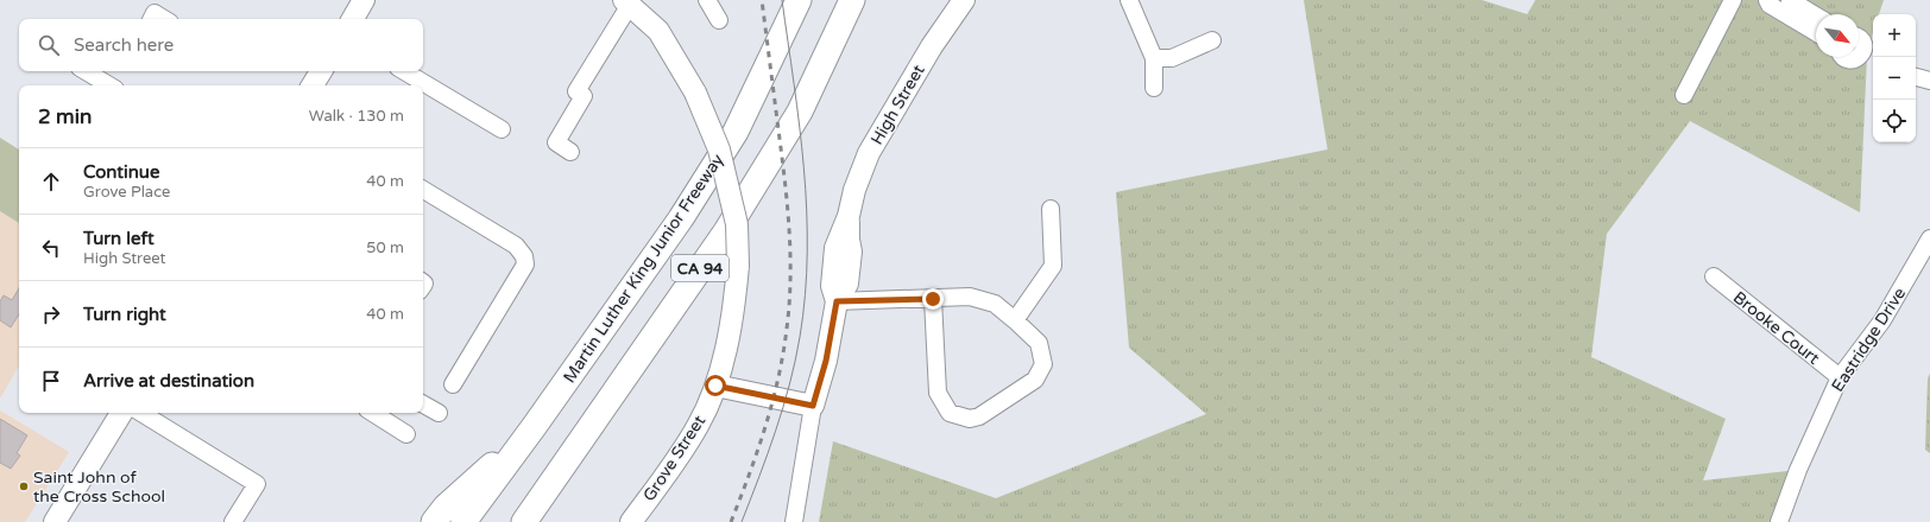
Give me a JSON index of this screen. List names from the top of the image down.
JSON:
{
  "streets": {
    "highway": ["Martin Luther King Junior Freeway", "CA 94"],
    "main road": ["High Street", "Grove Street"],
    "street": ["Brooke Court", "Eastridge Drive"]
  },
  "crossings": [
    ["Brooke Court", "Eastridge Drive"]
  ],
  "places": ["Saint John of the Cross School"],
  "north": "bottom right",
  "page": {
    "map_buttons": ["+", "−"],
    "search": "Search here",
    "heading": ["2 min", "Walk · 130 m"],
    "list": [
      ["Continue", "Grove Place", "40 m"],
      ["Turn left", "High Street", "50 m"],
      ["Turn right", "40 m"],
      "Arrive at destination"
    ]
  }
}
